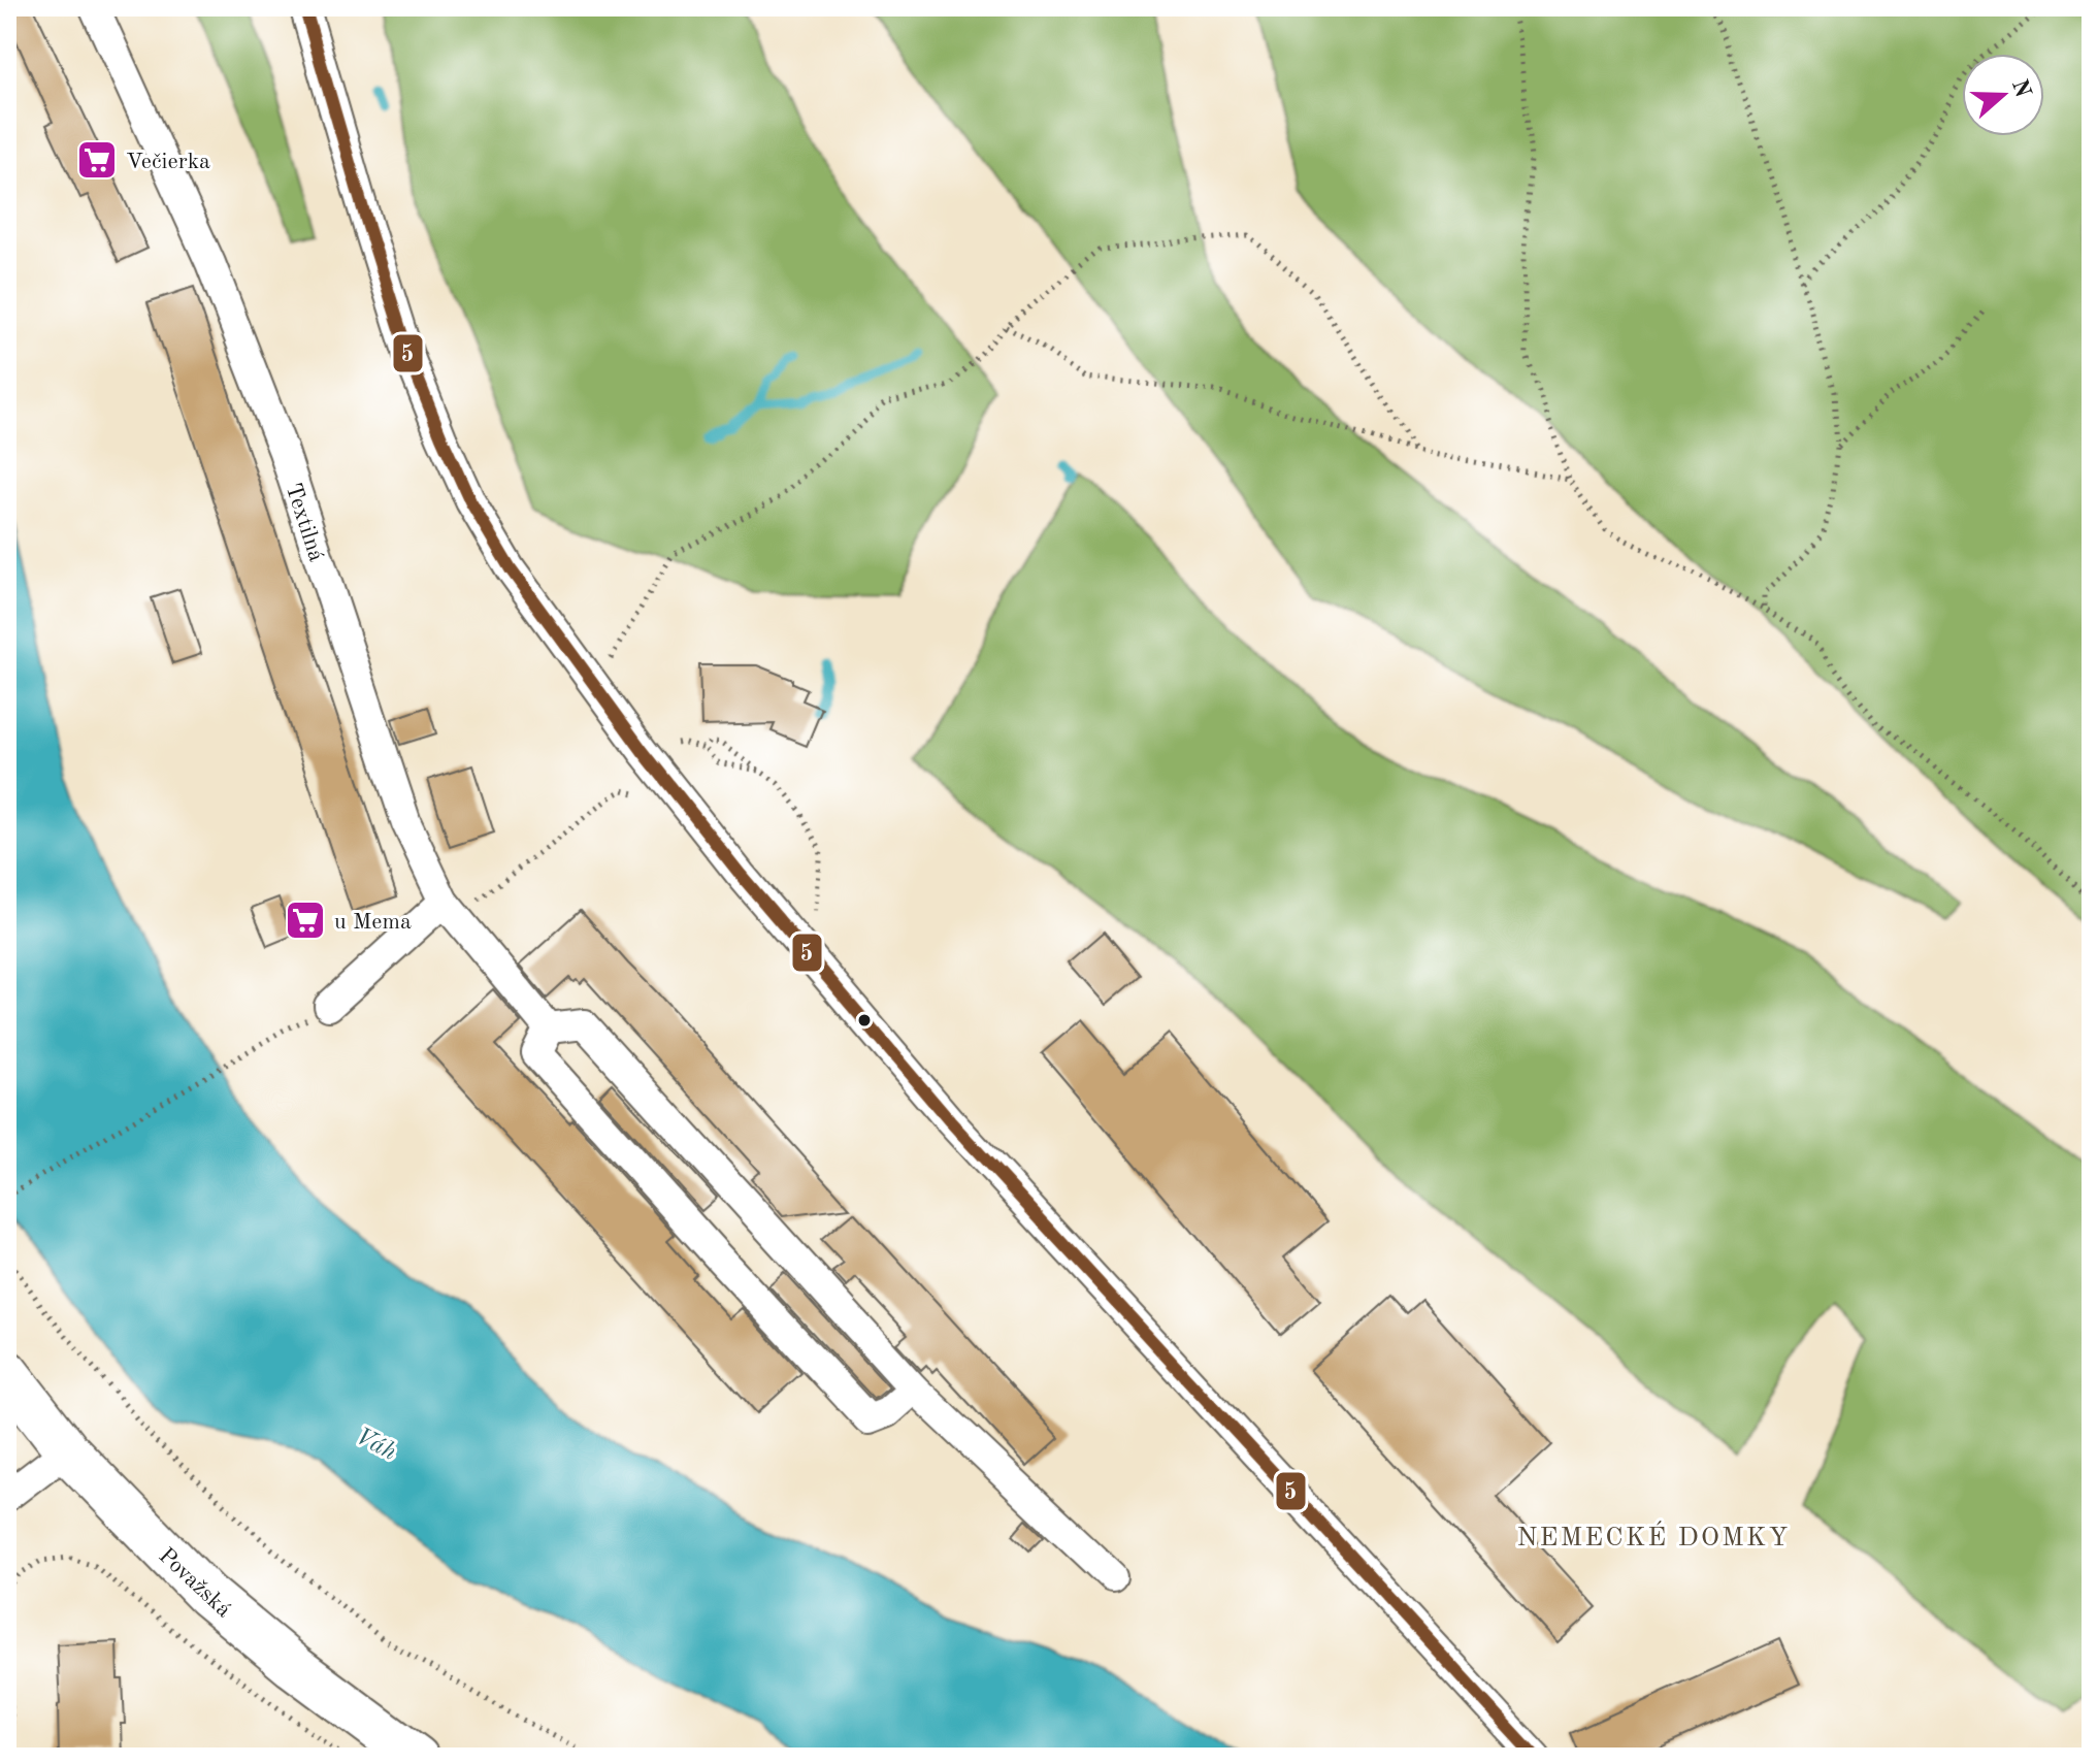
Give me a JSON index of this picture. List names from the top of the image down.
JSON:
{
  "streets": {
    "main road": ["Považská"],
    "street": ["Textilná"]
  },
  "districts": ["NEMECKÉ DOMKY"],
  "water": ["Váh"],
  "places": {
    "supermarket": ["Večierka", "u Mema"]
  },
  "lines": ["transit line 5"],
  "north": "right"
}
